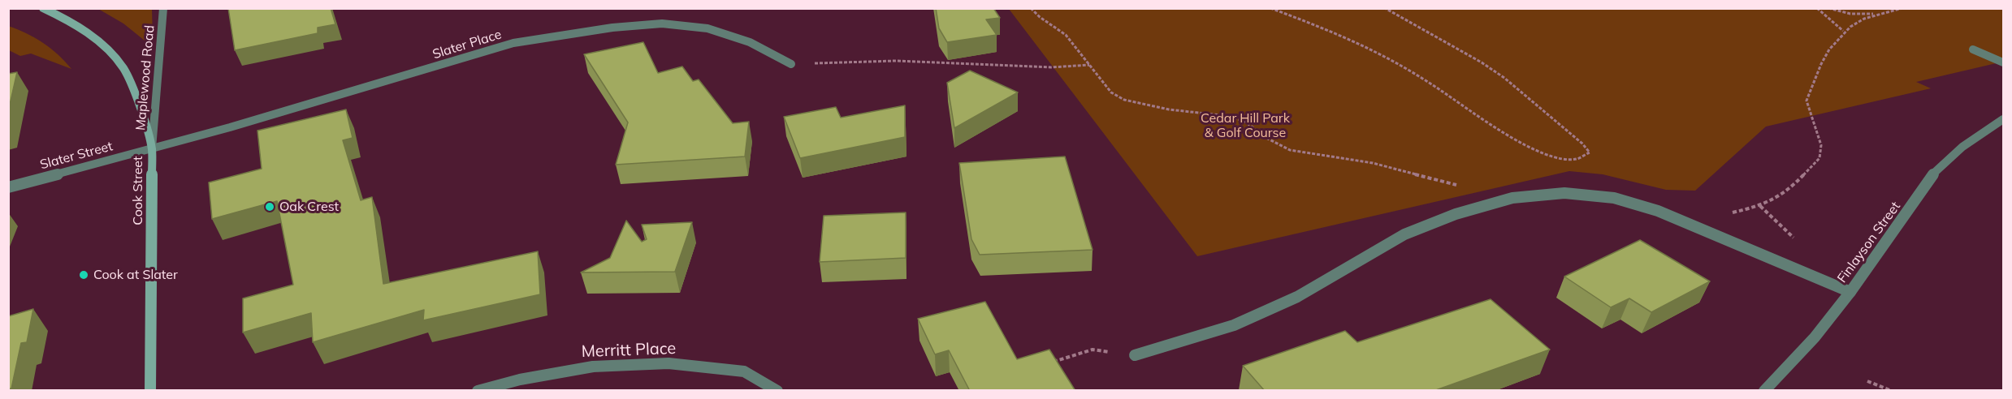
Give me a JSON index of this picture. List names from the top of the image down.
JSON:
{
  "streets": {
    "main road": ["Cook Street"],
    "street": [
      "Slater Place",
      "Maplewood Road",
      "Slater Street",
      "Finlayson Street",
      "Merritt Place"
    ]
  },
  "crossings": [
    ["Slater Place", "Maplewood Road"],
    ["Slater Place", "Slater Street"],
    ["Slater Place", "Cook Street"],
    ["Maplewood Road", "Slater Street"],
    ["Maplewood Road", "Cook Street"],
    ["Slater Street", "Cook Street"]
  ],
  "parks": ["Cedar Hill Park & Golf Course"],
  "places": ["Oak Crest", "Cook at Slater"]
}
